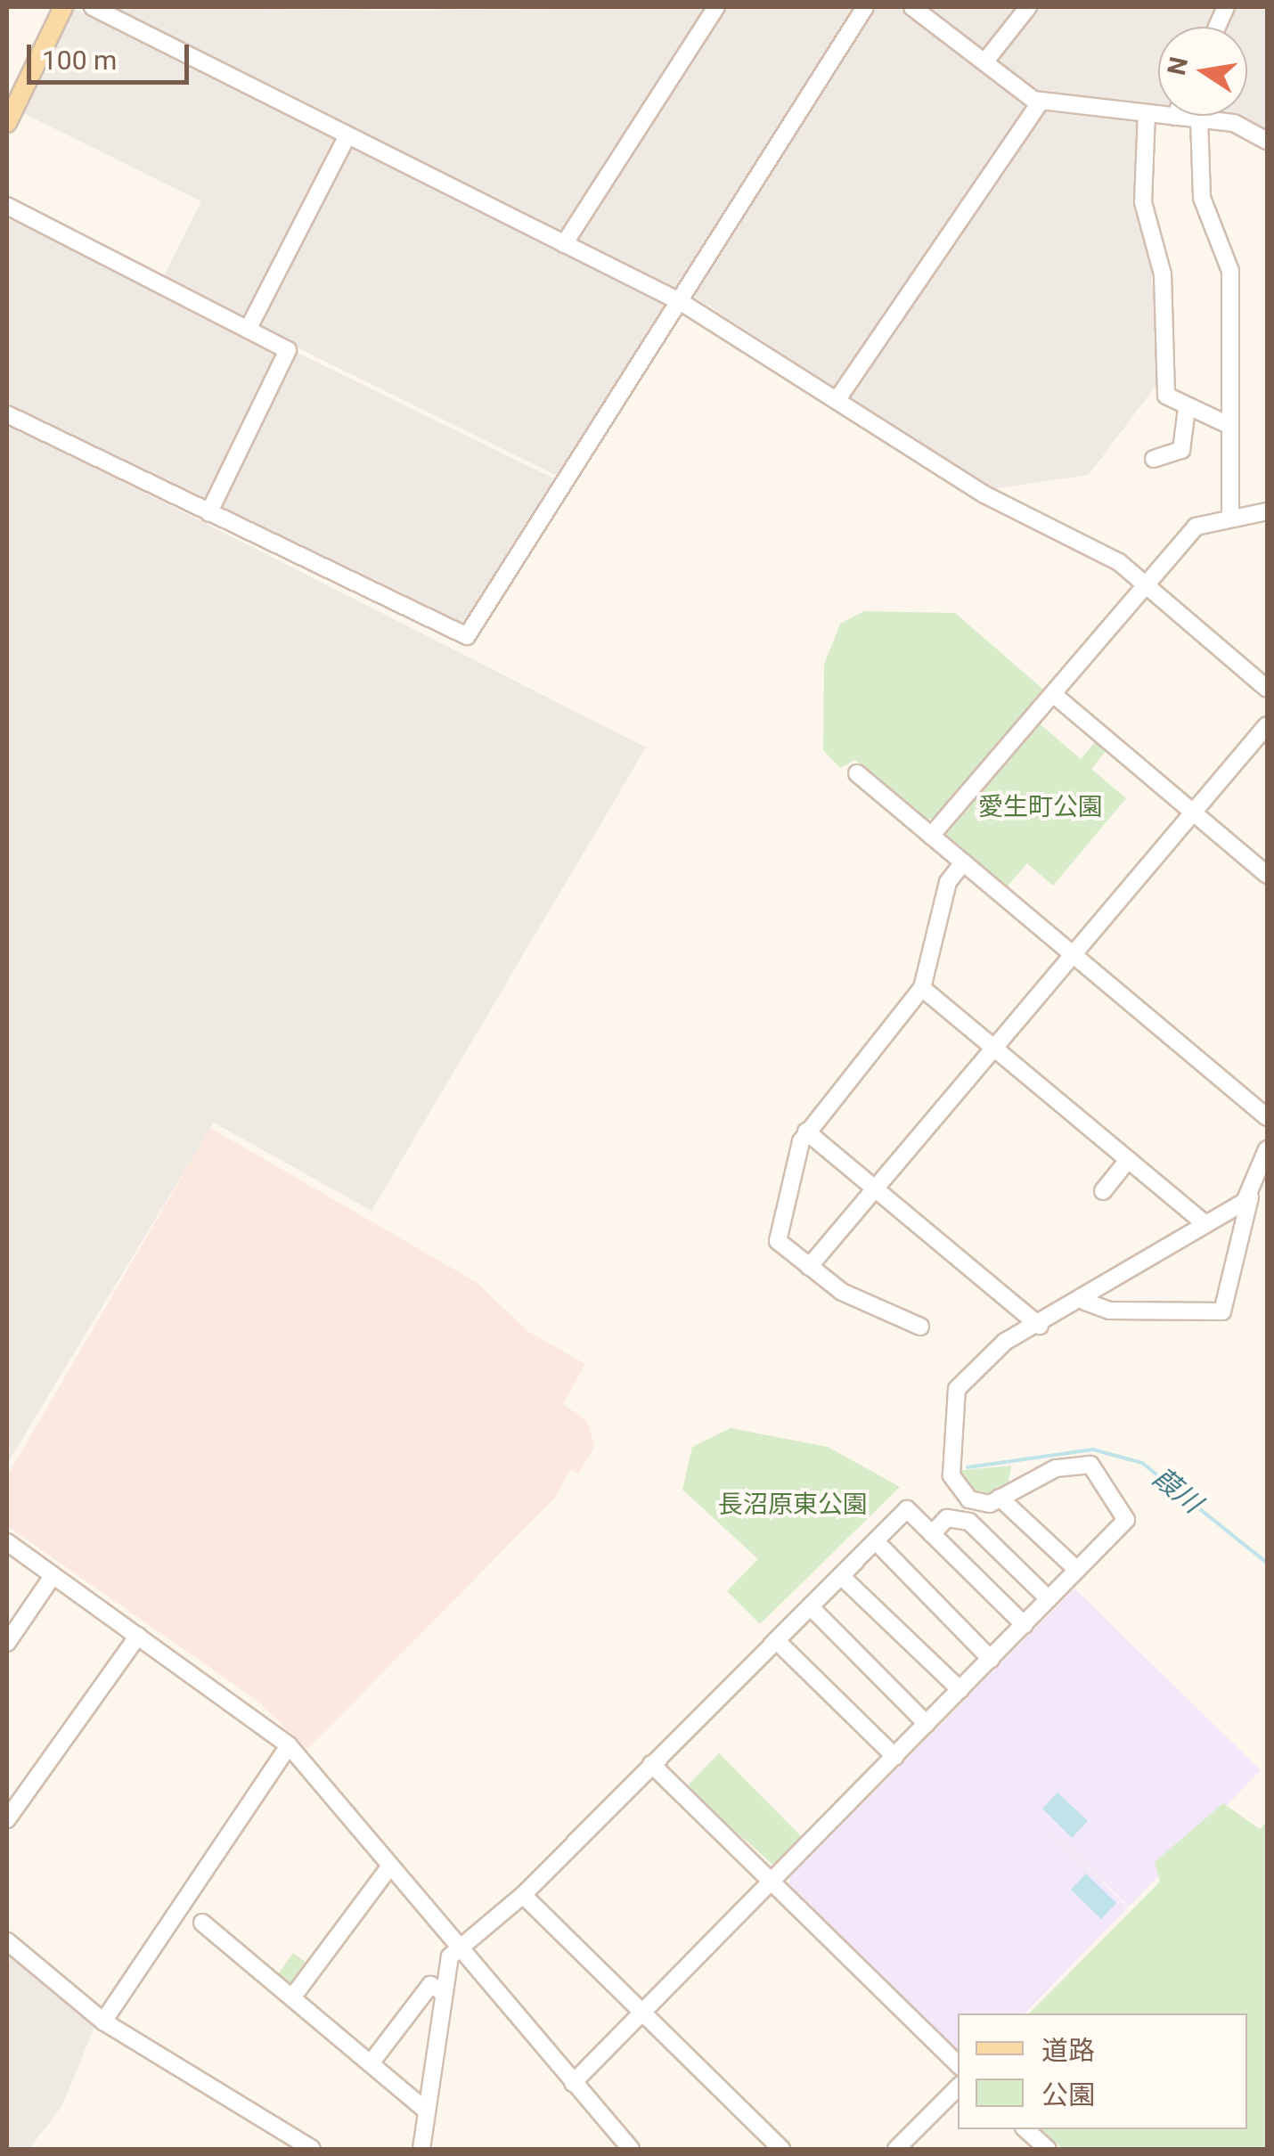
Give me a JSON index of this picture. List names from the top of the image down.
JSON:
{
  "water": ["葭川"],
  "parks": ["愛生町公園", "長沼原東公園"],
  "legend": ["道路", "公園"],
  "scale_bar": "100 m",
  "north": "left"
}
